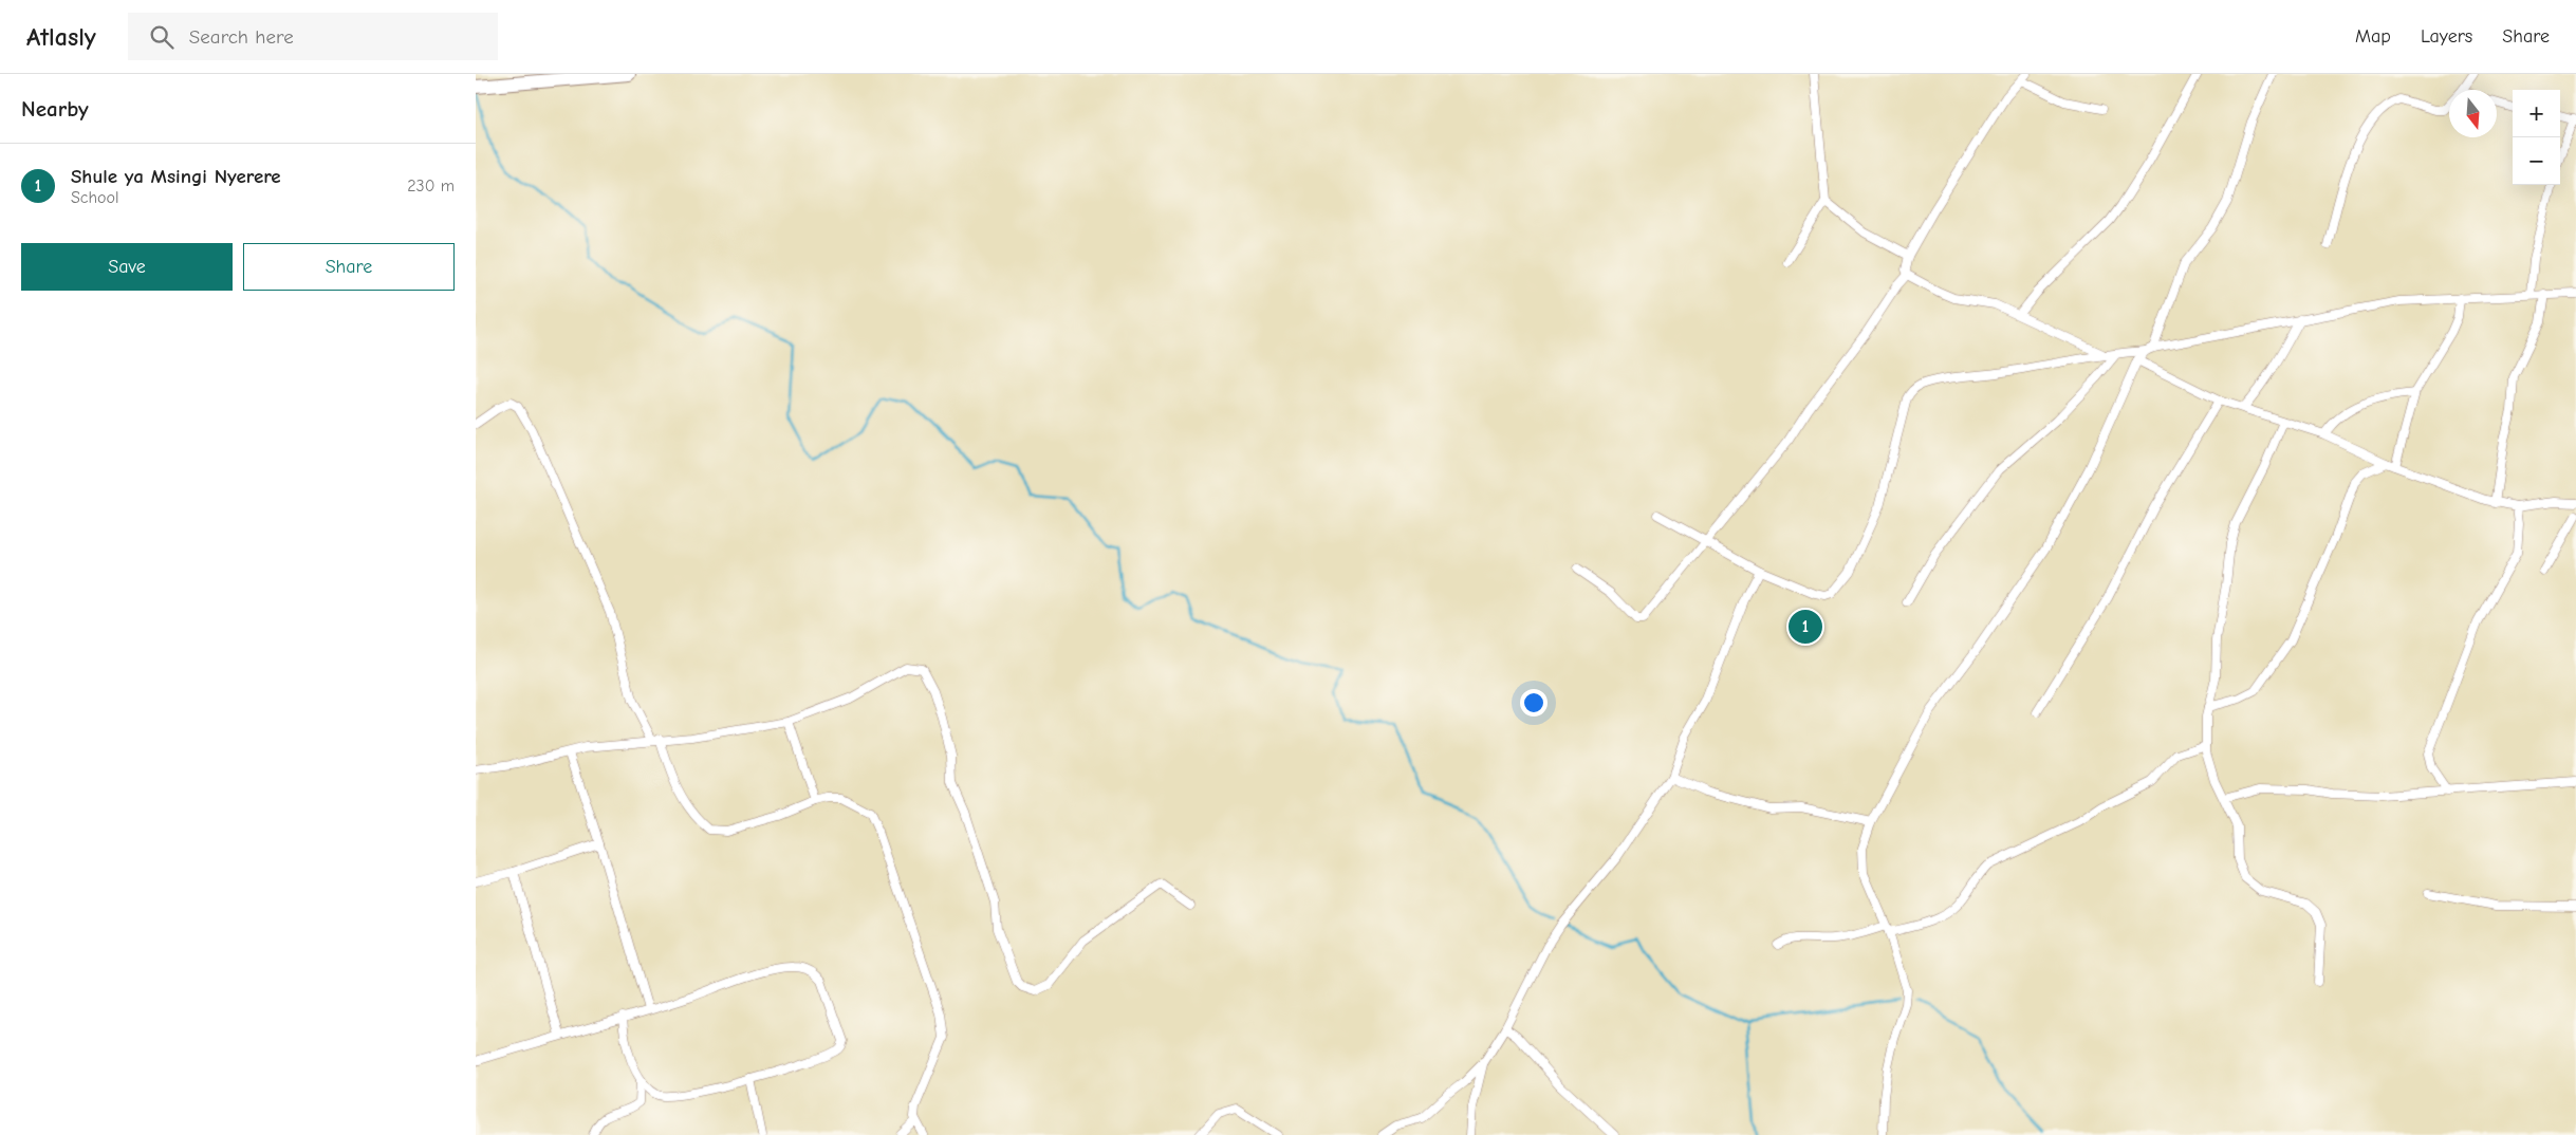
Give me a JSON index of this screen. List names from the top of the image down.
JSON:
{
  "north": "bottom",
  "page": {
    "header": "Atlasly",
    "search": "Search here",
    "nav": ["Map", "Layers", "Share"],
    "heading": "Nearby",
    "map_buttons": ["+", "−"],
    "list": [
      {
        "mark": "1",
        "name": "Shule ya Msingi Nyerere",
        "note": "School",
        "value": "230 m"
      }
    ],
    "buttons": ["Save", "Share"],
    "pins": "1"
  }
}
